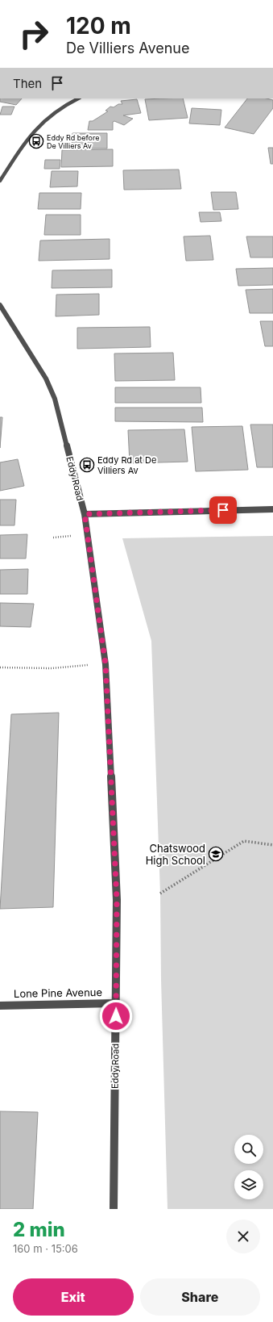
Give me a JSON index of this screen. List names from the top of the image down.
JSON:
{
  "streets": {
    "street": ["Eddy Road", "Lone Pine Avenue"]
  },
  "crossings": [
    ["Eddy Road", "Lone Pine Avenue"]
  ],
  "places": {
    "bus stop": ["Eddy Rd before De Villiers Av", "Eddy Rd at De Villiers Av"],
    "school or university": ["Chatswood High School"]
  },
  "page": {
    "turn": ["120 m", "De Villiers Avenue"],
    "then": "Then",
    "heading": ["2 min", "160 m · 15:06"],
    "buttons": ["Exit", "Share"]
  }
}
